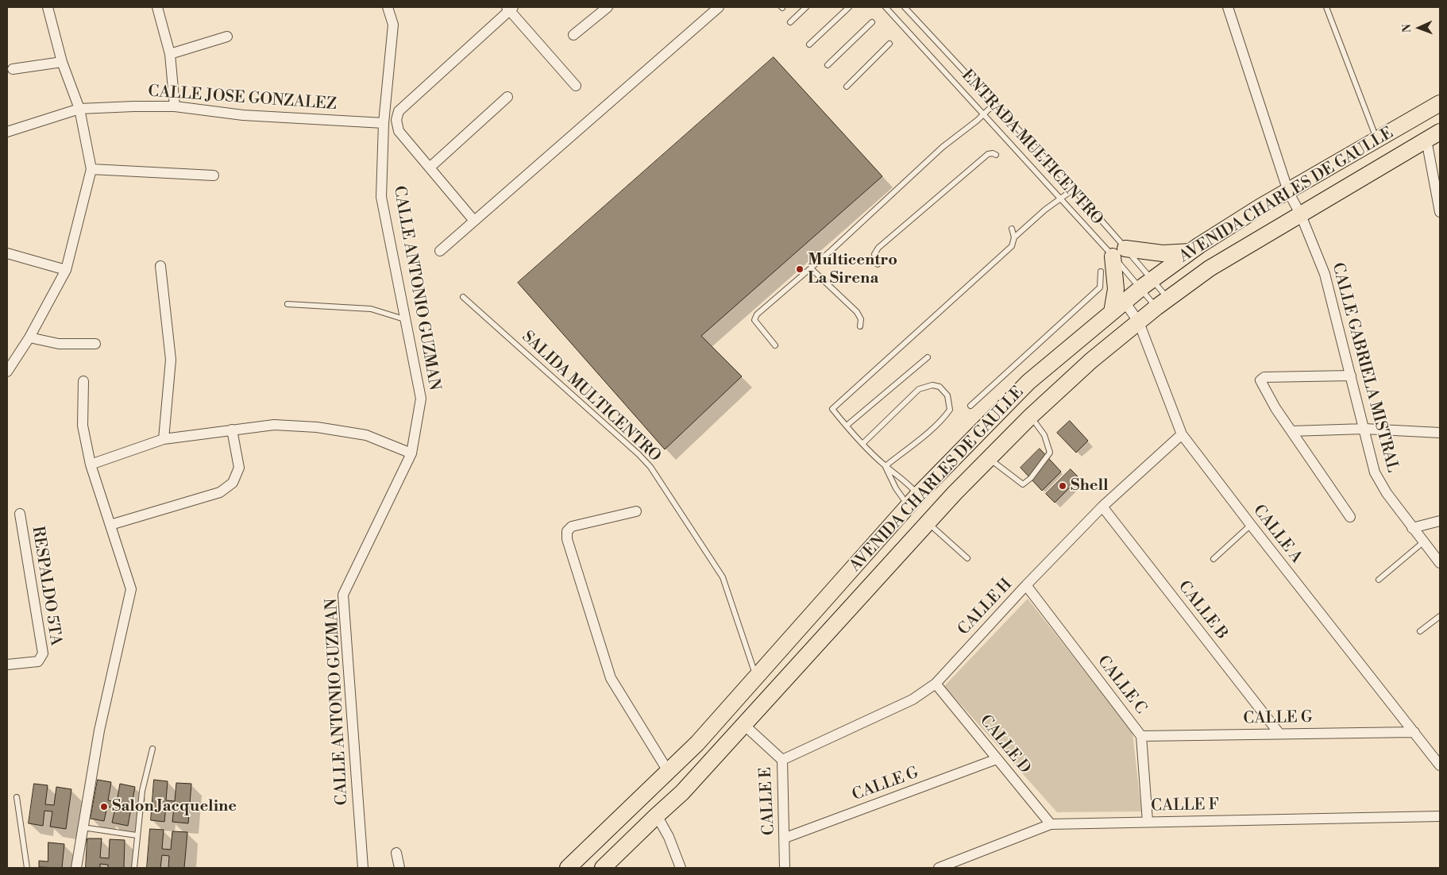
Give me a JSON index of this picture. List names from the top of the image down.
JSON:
{
  "streets": {
    "main road": ["AVENIDA CHARLES DE GAULLE"],
    "street": [
      "CALLE JOSE GONZALEZ",
      "CALLE ANTONIO GUZMAN",
      "CALLE GABRIELA MISTRAL",
      "CALLE A",
      "RESPALDO 5TA",
      "CALLE H",
      "CALLE B",
      "CALLE C",
      "CALLE G",
      "CALLE D",
      "CALLE E",
      "CALLE F"
    ],
    "lane": ["ENTRADA MULTICENTRO", "SALIDA MULTICENTRO"]
  },
  "crossings": [
    ["CALLE JOSE GONZALEZ", "CALLE ANTONIO GUZMAN"],
    ["ENTRADA MULTICENTRO", "AVENIDA CHARLES DE GAULLE"],
    ["AVENIDA CHARLES DE GAULLE", "CALLE GABRIELA MISTRAL"],
    ["AVENIDA CHARLES DE GAULLE", "SALIDA MULTICENTRO"],
    ["AVENIDA CHARLES DE GAULLE", "CALLE A"],
    ["AVENIDA CHARLES DE GAULLE", "CALLE E"],
    ["CALLE A", "CALLE H"],
    ["CALLE A", "CALLE G"],
    ["CALLE H", "CALLE B"],
    ["CALLE H", "CALLE C"],
    ["CALLE H", "CALLE D"],
    ["CALLE H", "CALLE E"],
    ["CALLE B", "CALLE G"],
    ["CALLE C", "CALLE G"],
    ["CALLE C", "CALLE F"],
    ["CALLE G", "CALLE D"],
    ["CALLE G", "CALLE E"],
    ["CALLE D", "CALLE F"]
  ],
  "places": ["Multicentro La Sirena", "Shell", "Salon Jacqueline"],
  "north": "left"
}
